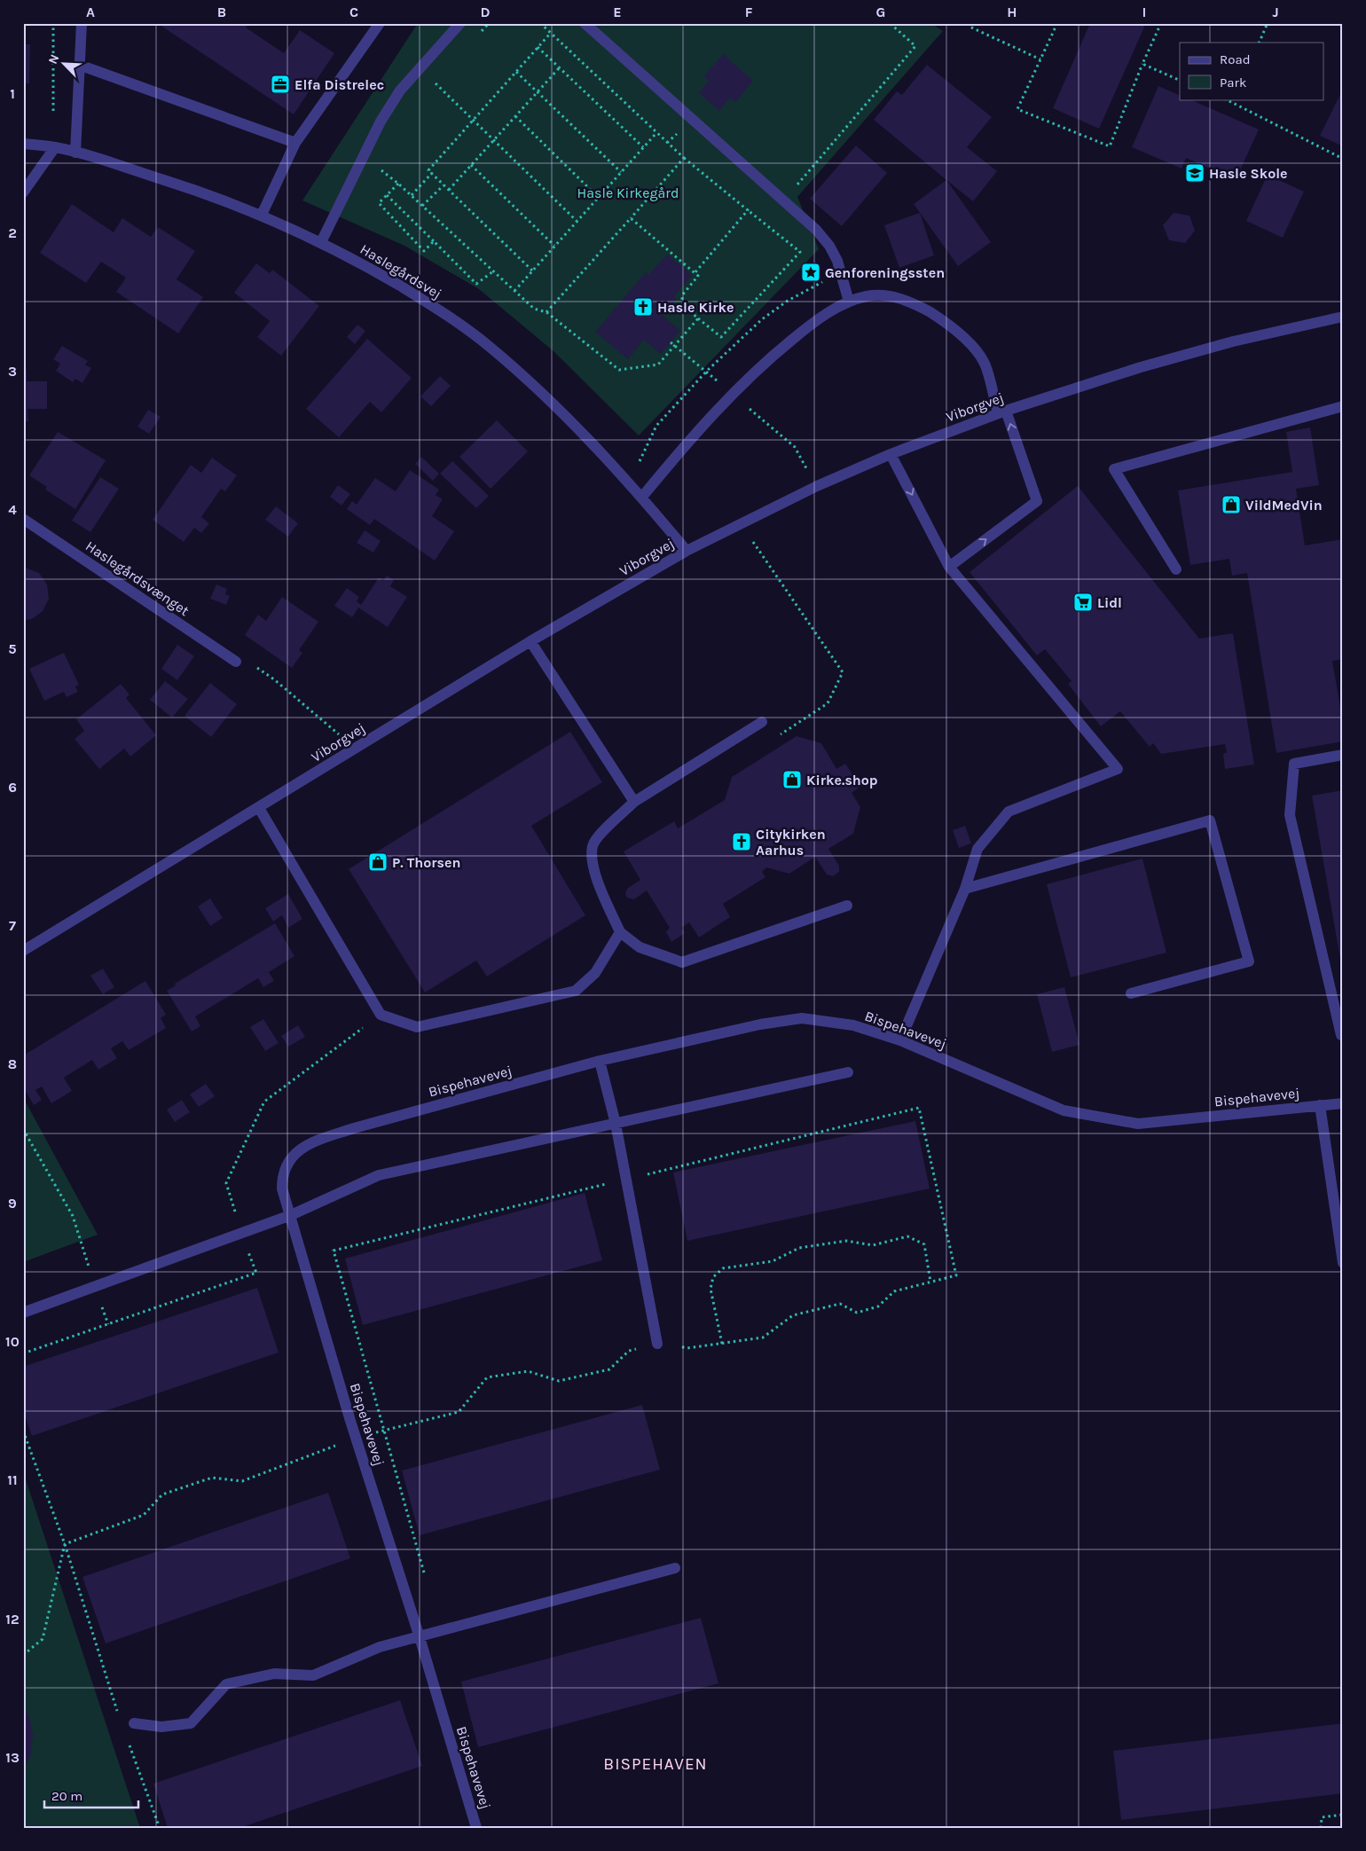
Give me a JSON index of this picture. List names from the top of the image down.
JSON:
{
  "streets": {
    "street": [
      "Haslegårdsvej",
      "Viborgvej",
      "Haslegårdsvænget",
      "Bispehavevej"
    ]
  },
  "crossings": [
    ["Haslegårdsvej", "Viborgvej"]
  ],
  "districts": ["BISPEHAVEN"],
  "parks": ["Hasle Kirkegård"],
  "places": {
    "office": ["Elfa Distrelec"],
    "school or university": ["Hasle Skole"],
    "place": ["Genforeningssten"],
    "church": ["Hasle Kirke", "Citykirken Aarhus"],
    "shop": ["VildMedVin", "Kirke.shop", "P. Thorsen"],
    "supermarket": ["Lidl"]
  },
  "legend": ["Road", "Park"],
  "scale_bar": "20 m",
  "north": "top left",
  "grid": {
    "columns": [
      "A",
      "B",
      "C",
      "D",
      "E",
      "F",
      "G",
      "H",
      "I",
      "J"
    ],
    "rows": [
      "1",
      "2",
      "3",
      "4",
      "5",
      "6",
      "7",
      "8",
      "9",
      "10",
      "11",
      "12",
      "13"
    ]
  }
}
